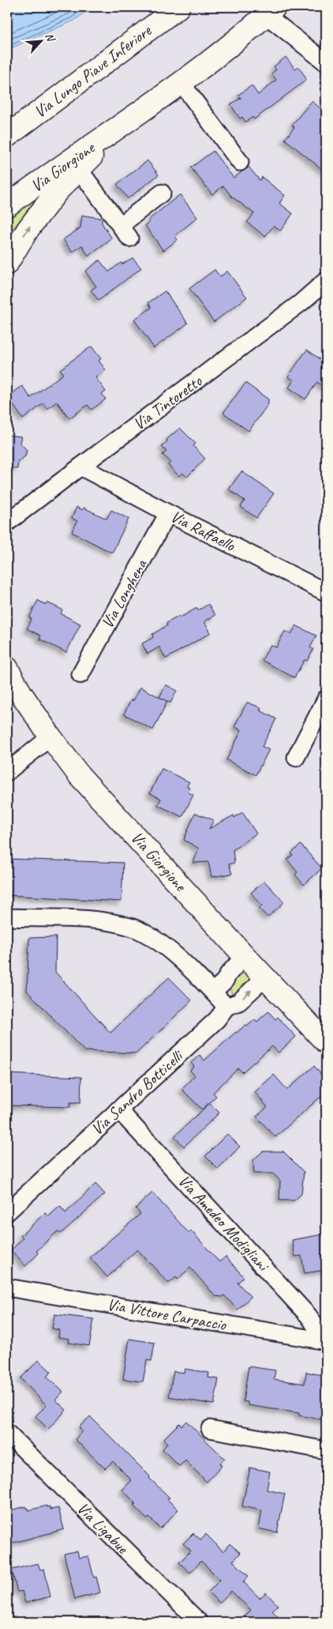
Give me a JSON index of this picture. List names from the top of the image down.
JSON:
{
  "streets": {
    "main road": ["Via Lungo Piave Inferiore", "Via Giorgione"],
    "street": [
      "Via Tintoretto",
      "Via Raffaello",
      "Via Longhena",
      "Via Sandro Botticelli",
      "Via Amedeo Modigliani",
      "Via Vittore Carpaccio",
      "Via Ligabue"
    ]
  },
  "crossings": [
    ["Via Giorgione", "Via Sandro Botticelli"],
    ["Via Tintoretto", "Via Raffaello"],
    ["Via Raffaello", "Via Longhena"],
    ["Via Sandro Botticelli", "Via Amedeo Modigliani"],
    ["Via Amedeo Modigliani", "Via Vittore Carpaccio"]
  ],
  "north": "top right"
}
